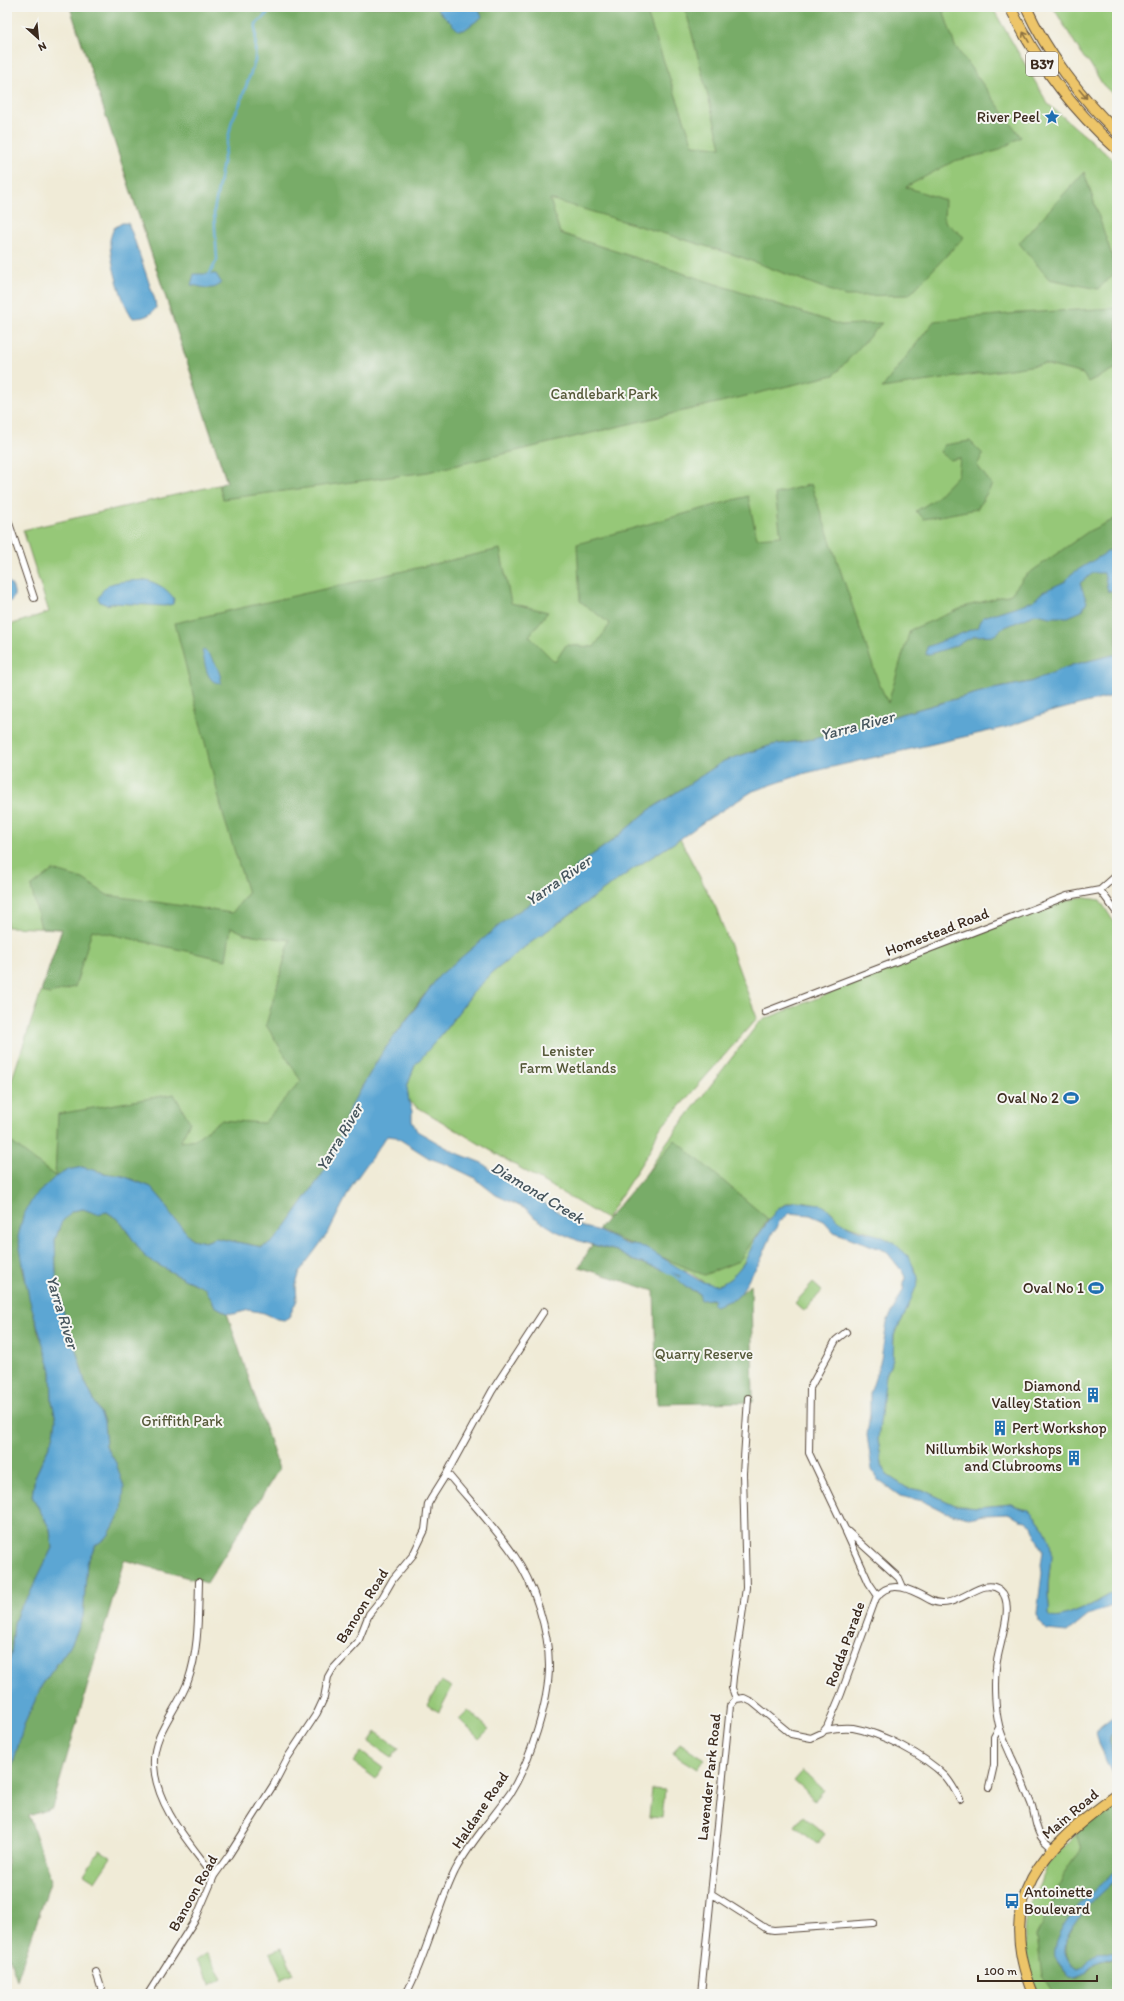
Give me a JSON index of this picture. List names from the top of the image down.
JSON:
{
  "streets": {
    "main road": ["B37", "Main Road"],
    "street": [
      "Homestead Road",
      "Banoon Road",
      "Rodda Parade",
      "Lavender Park Road",
      "Haldane Road"
    ]
  },
  "crossings": [
    ["Banoon Road", "Haldane Road"]
  ],
  "water": ["Yarra River", "Diamond Creek"],
  "parks": [
    "Candlebark Park",
    "Lenister Farm Wetlands",
    "Quarry Reserve",
    "Griffith Park"
  ],
  "places": {
    "place": ["River Peel"],
    "sports": ["Oval No 2", "Oval No 1"],
    "building": ["Diamond Valley Station", "Pert Workshop", "Nillumbik Workshops and Clubrooms"],
    "bus stop": ["Antoinette Boulevard"]
  },
  "scale_bar": "100 m",
  "north": "bottom right"
}
